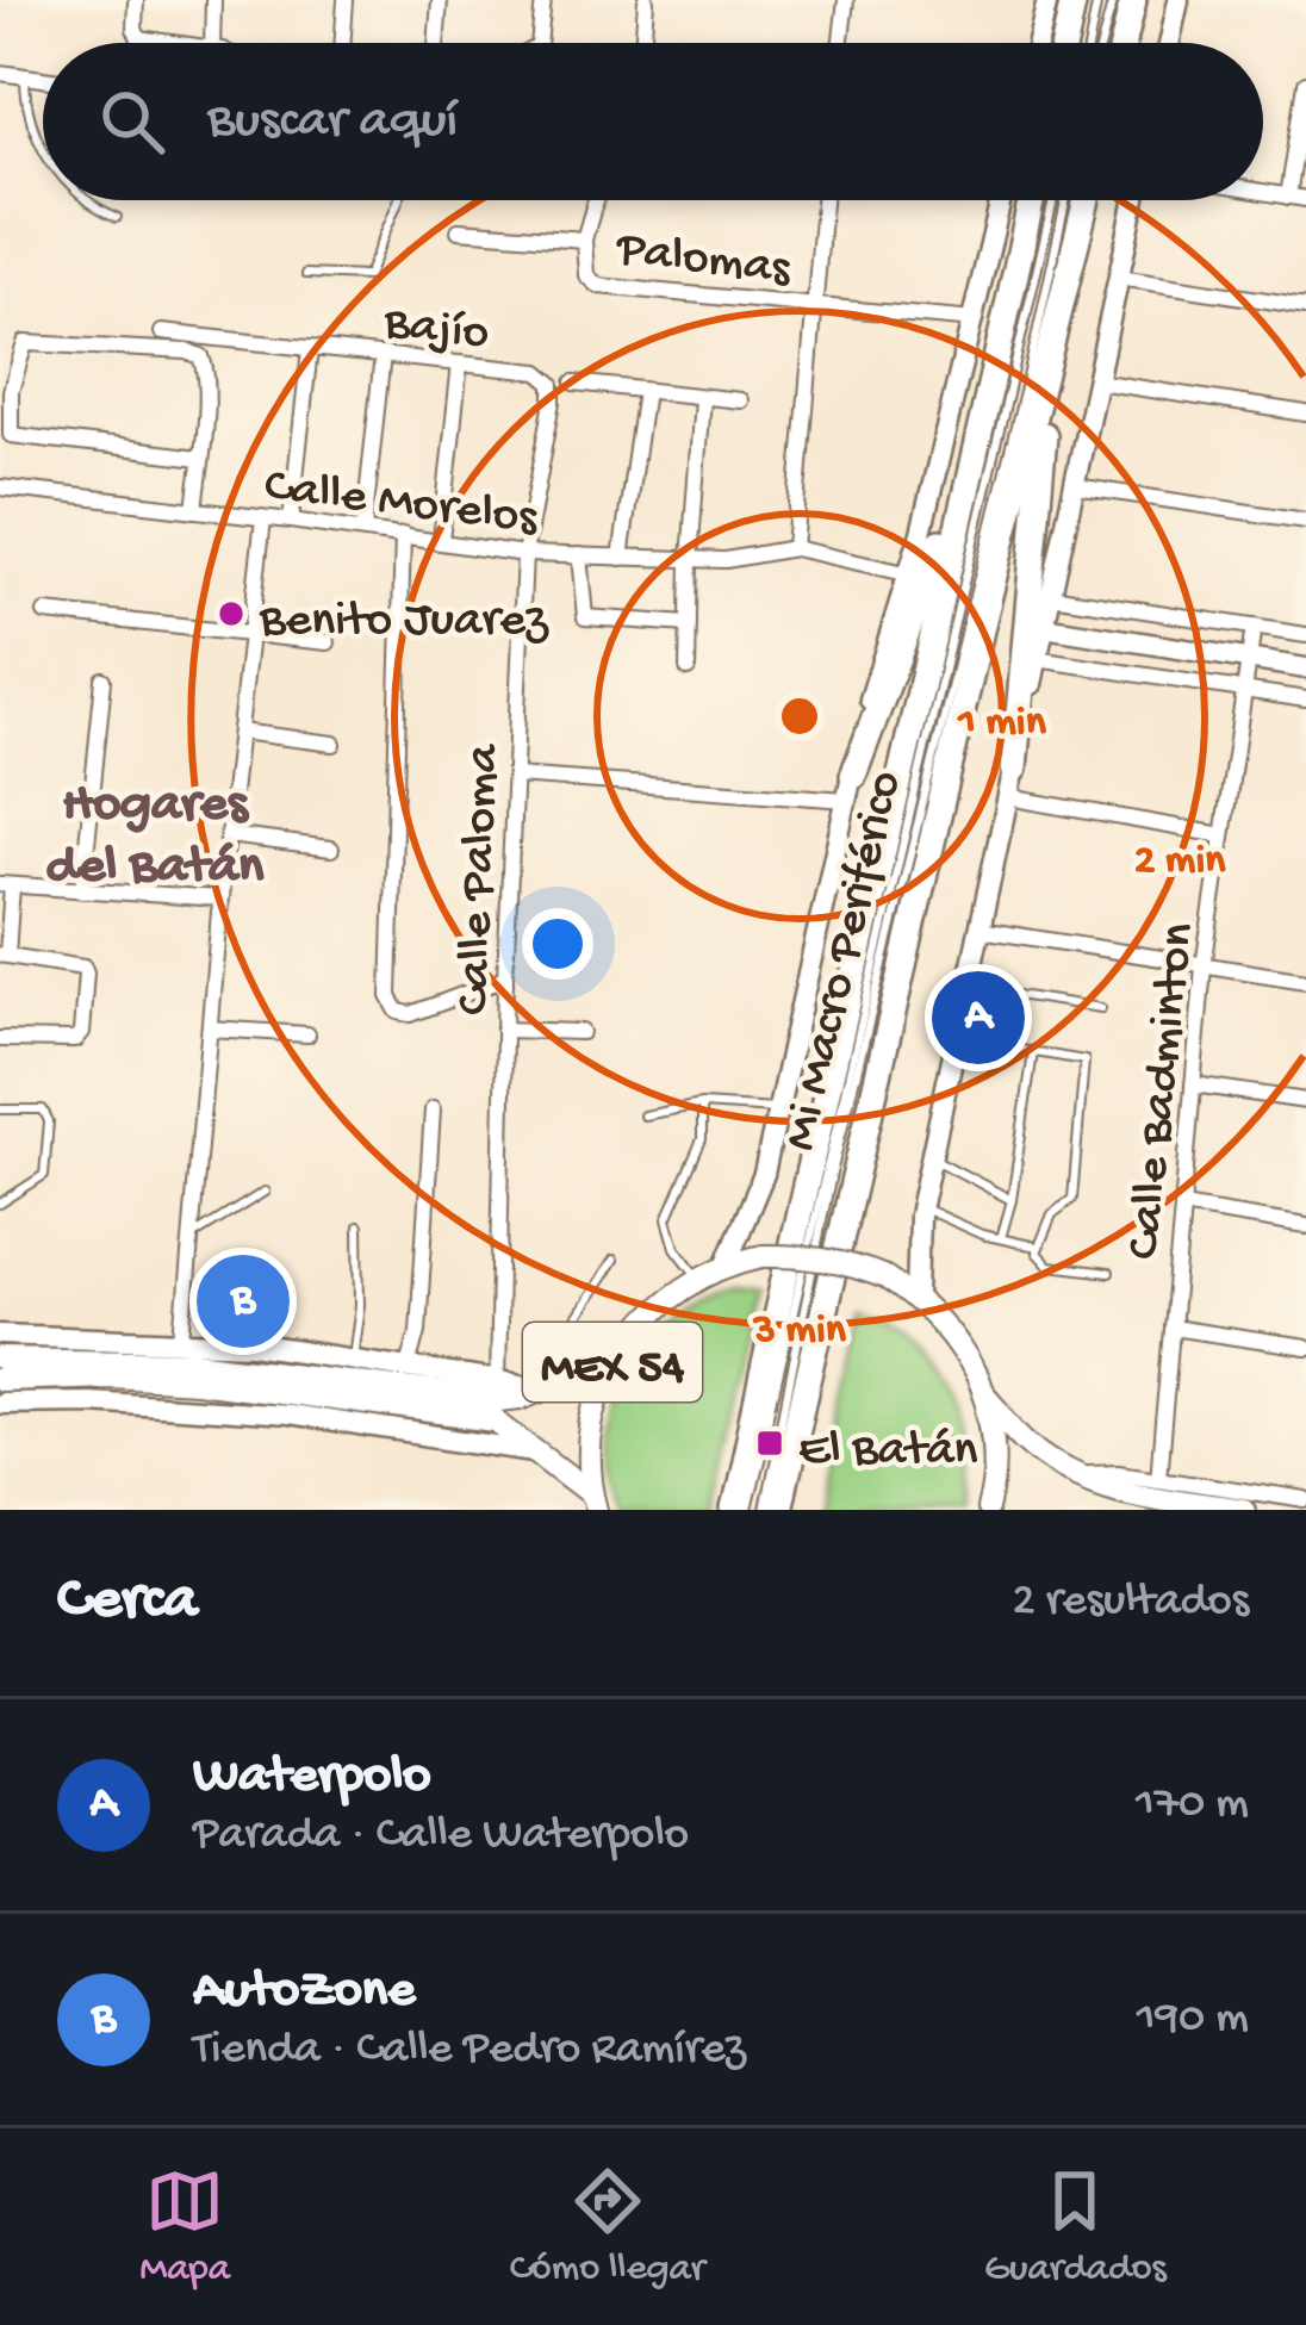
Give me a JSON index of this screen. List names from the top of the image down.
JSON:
{
  "streets": {
    "main road": ["MEX 54"],
    "street": [
      "Palomas",
      "Bajío",
      "Calle Morelos",
      "Calle Paloma",
      "Calle Badminton"
    ],
    "lane": ["Mi Macro Periférico"]
  },
  "crossings": [
    ["Bajío", "Calle Paloma"],
    ["Calle Morelos", "Calle Paloma"]
  ],
  "districts": ["Hogares del Batán"],
  "places": {
    "other": ["Benito Juarez"],
    "transit": ["El Batán"]
  },
  "page": {
    "search": "Buscar aquí",
    "pins": ["A", "B"],
    "heading": ["Cerca", "2 resultados"],
    "list": [
      {
        "mark": "A",
        "name": "Waterpolo",
        "note": "Parada · Calle Waterpolo",
        "value": "170 m"
      },
      {
        "mark": "B",
        "name": "AutoZone",
        "note": "Tienda · Calle Pedro Ramírez",
        "value": "190 m"
      }
    ],
    "nav": ["Mapa", "Cómo llegar", "Guardados"]
  },
  "rings": ["1 min", "2 min", "3 min"]
}
